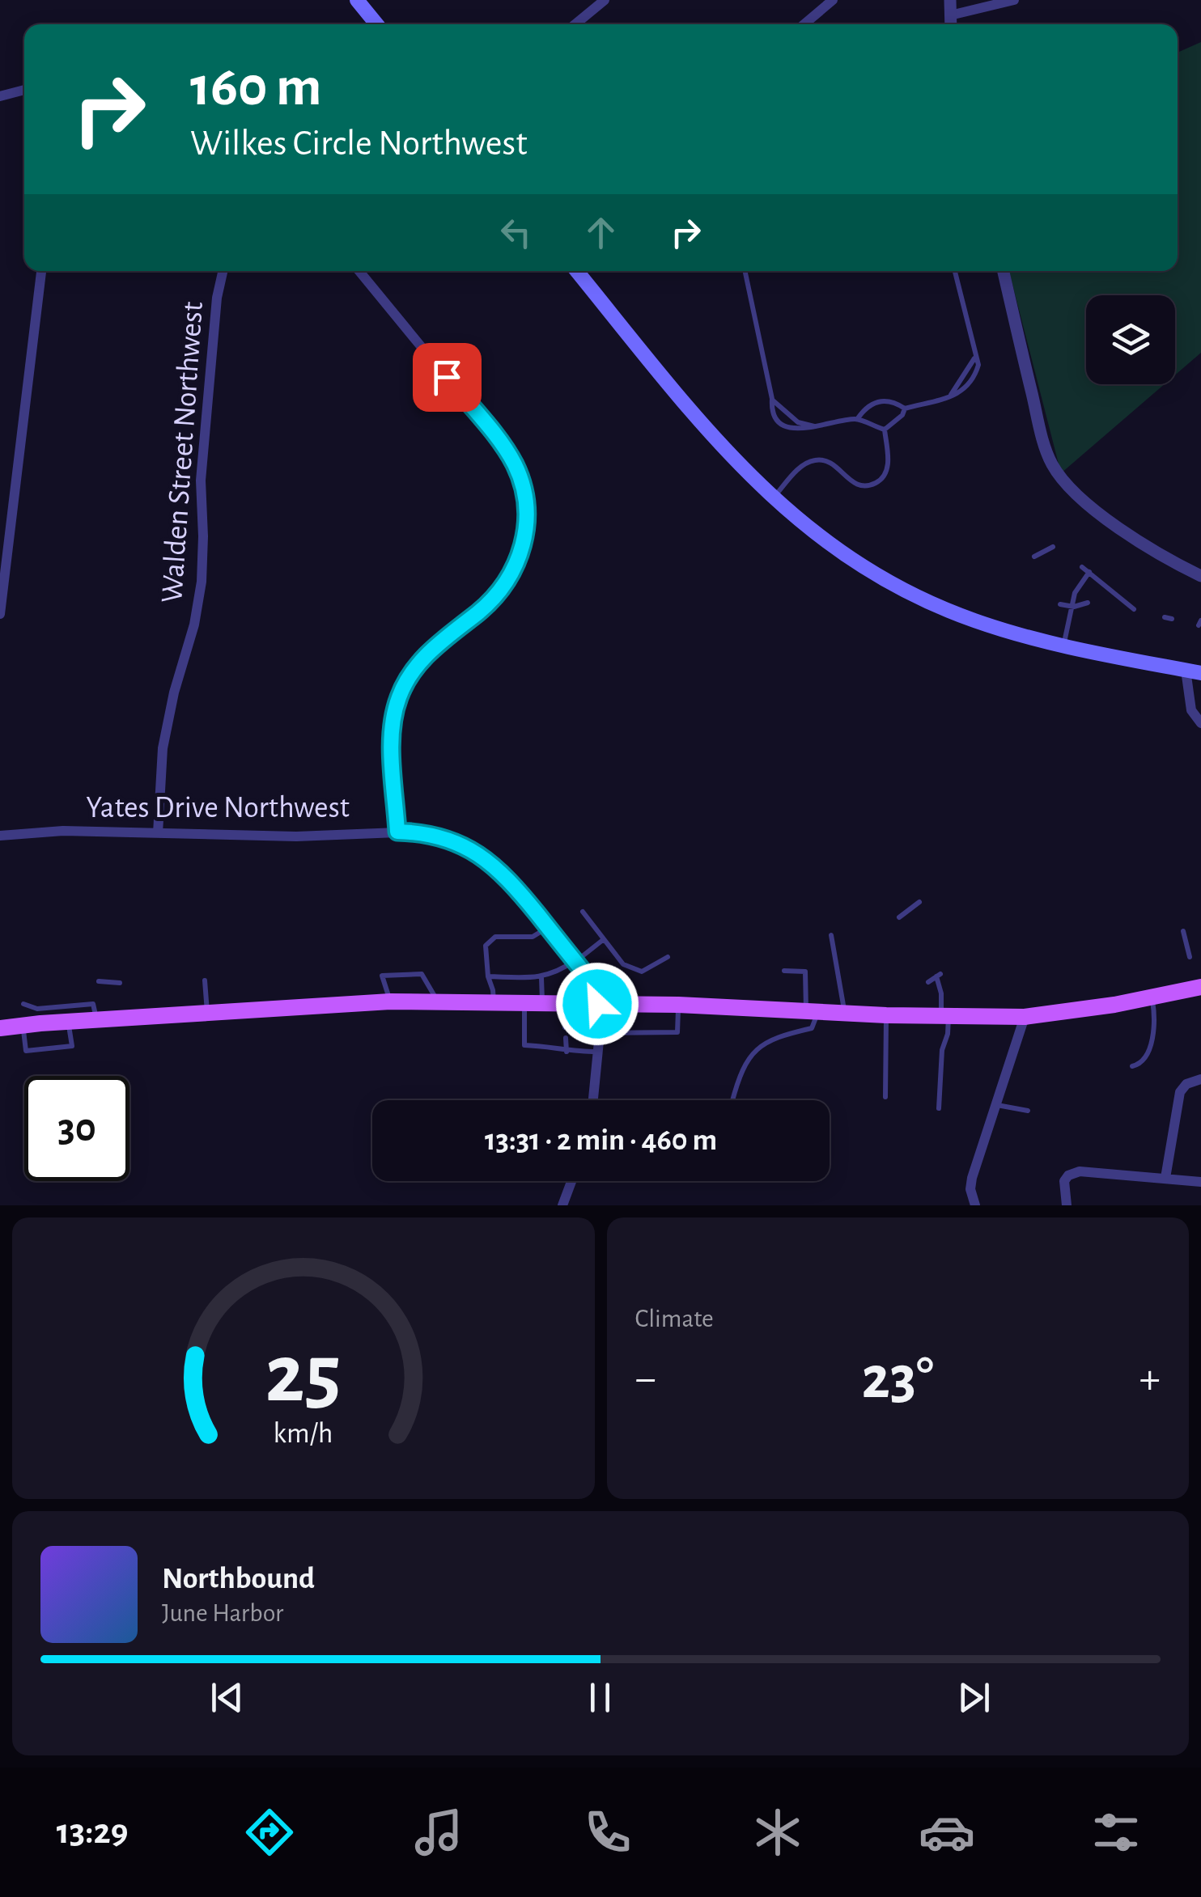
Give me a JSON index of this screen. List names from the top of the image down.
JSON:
{
  "streets": {
    "street": ["Walden Street Northwest", "Yates Drive Northwest"]
  },
  "crossings": [
    ["Walden Street Northwest", "Yates Drive Northwest"]
  ],
  "page": {
    "turn": ["160 m", "Wilkes Circle Northwest"],
    "limit": "30",
    "trip": "13:31 · 2 min · 460 m",
    "tile": "Climate",
    "heat": ["−", "23°", "+"],
    "song": ["Northbound", "June Harbor"],
    "tabs": "13:29",
    "gauge": ["25", "km/h"]
  }
}
